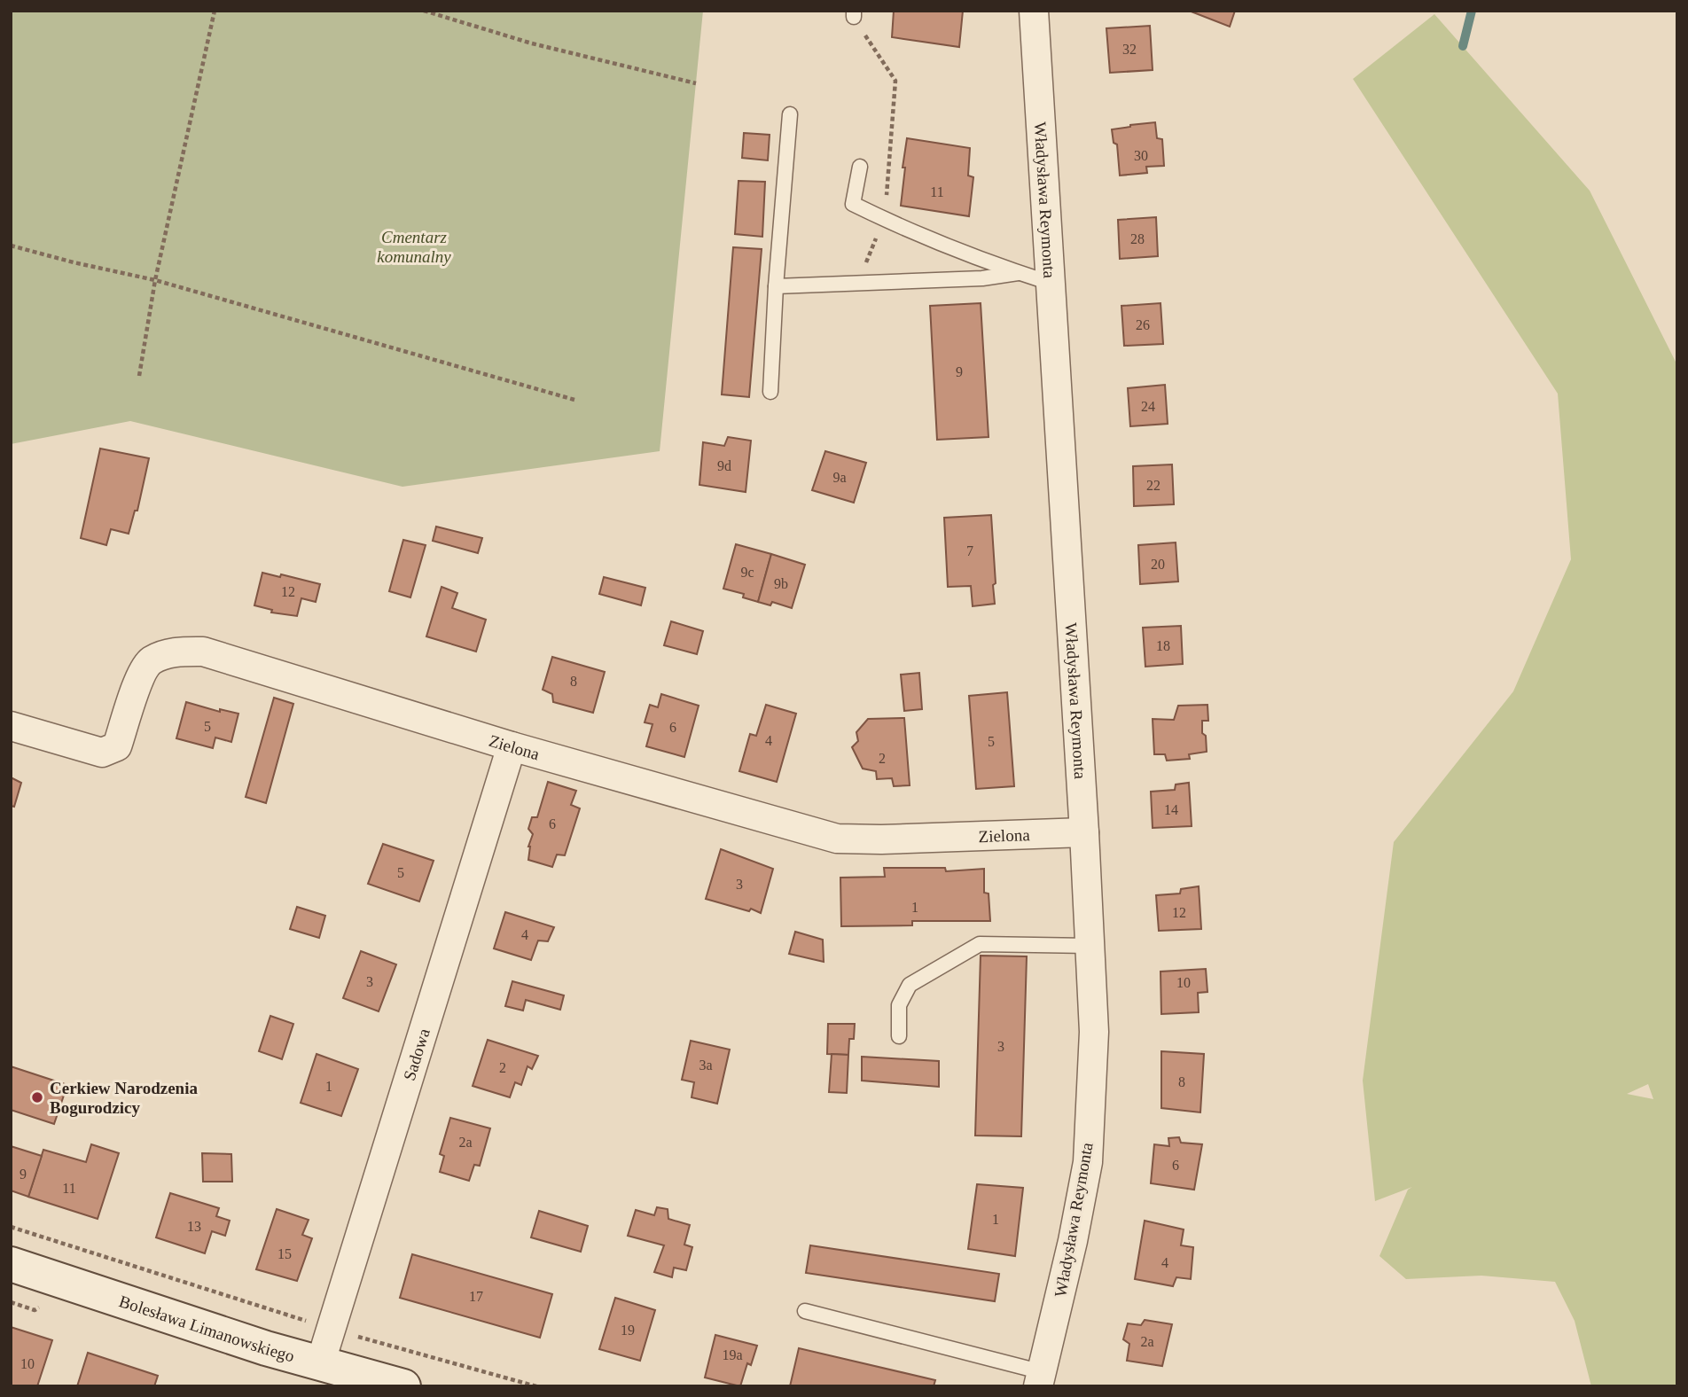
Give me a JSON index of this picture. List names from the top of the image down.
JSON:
{
  "streets": {
    "street": [
      "Władysława Reymonta",
      "Zielona",
      "Sadowa",
      "Bolesława Limanowskiego"
    ]
  },
  "crossings": [
    ["Władysława Reymonta", "Zielona"],
    ["Zielona", "Sadowa"],
    ["Sadowa", "Bolesława Limanowskiego"]
  ],
  "parks": ["Cmentarz komunalny"],
  "places": ["Cerkiew Narodzenia Bogurodzicy"],
  "house_numbers": [
    "32",
    "30",
    "11",
    "28",
    "26",
    "9",
    "24",
    "9d",
    "9a",
    "22",
    "7",
    "20",
    "9c",
    "9b",
    "12",
    "18",
    "8",
    "5",
    "6",
    "4",
    "5",
    "2",
    "14",
    "6",
    "5",
    "3",
    "1",
    "12",
    "4",
    "3",
    "10",
    "3",
    "3a",
    "2",
    "8",
    "1",
    "2a",
    "6",
    "9",
    "11",
    "1",
    "13",
    "15",
    "4",
    "17",
    "19",
    "2a",
    "19a",
    "10"
  ]
}
